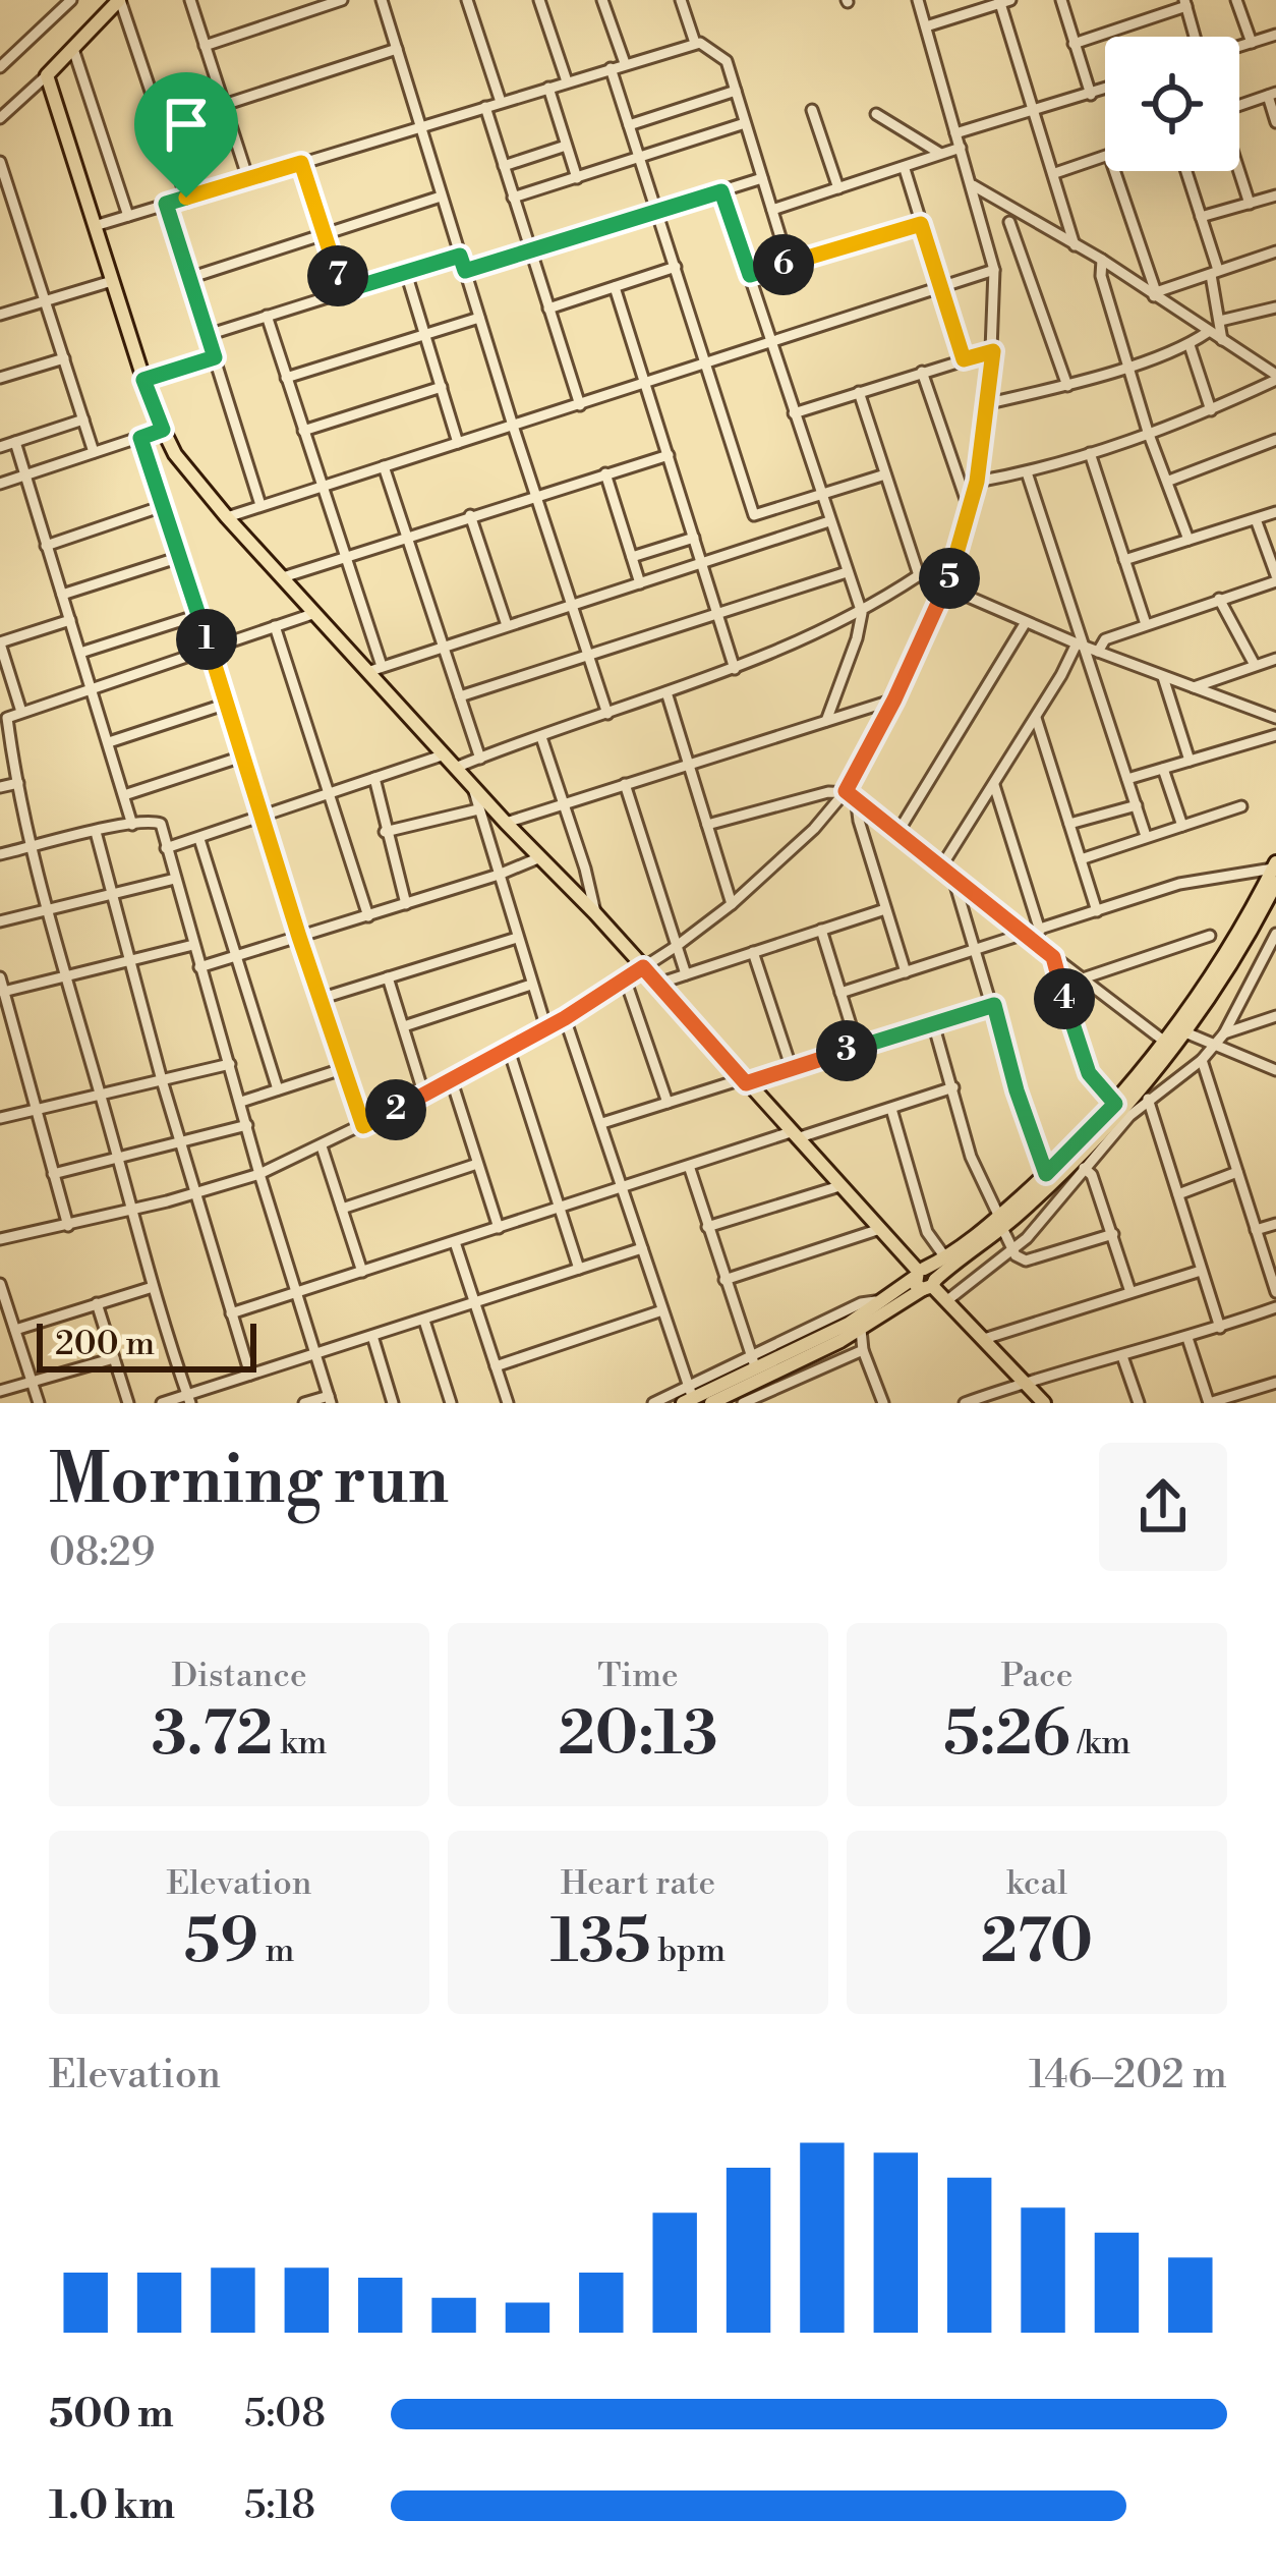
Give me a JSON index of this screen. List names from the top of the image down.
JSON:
{
  "scale_bar": "200 m",
  "page": {
    "pins": [
      "6",
      "7",
      "5",
      "1",
      "4",
      "3",
      "2"
    ],
    "scale": "200 m",
    "heading": ["Morning run", "08:29"],
    "stats": [
      ["Distance", "3.72 km"],
      ["Time", "20:13"],
      ["Pace", "5:26 /km"],
      ["Elevation", "59 m"],
      ["Heart rate", "135 bpm"],
      ["kcal", "270"]
    ],
    "chart": ["Elevation", "146–202 m"],
    "list": [
      {
        "name": "500 m",
        "note": "5:08"
      },
      {
        "name": "1.0 km",
        "note": "5:18"
      }
    ]
  }
}
